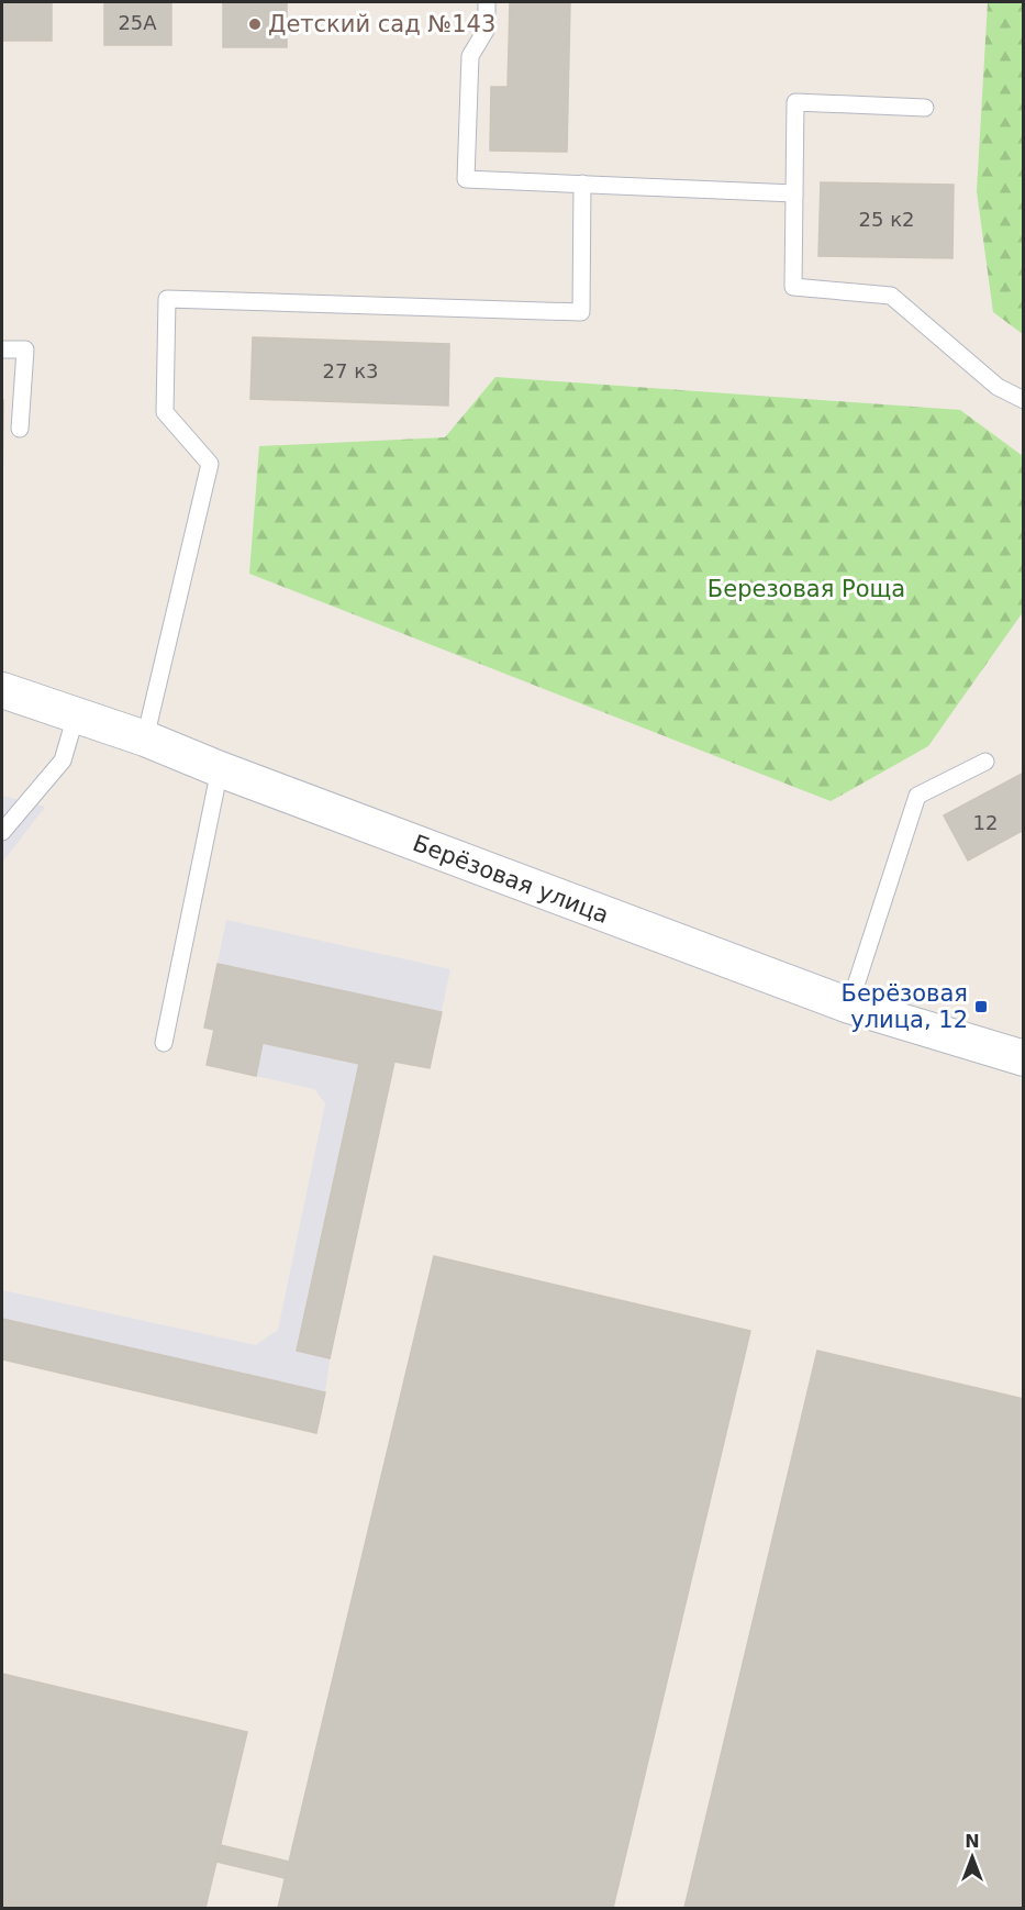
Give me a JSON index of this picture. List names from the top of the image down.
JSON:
{
  "streets": {
    "street": ["Берёзовая улица"]
  },
  "parks": ["Березовая Роща"],
  "places": {
    "other": ["Детский сад №143"],
    "transit": ["Берёзовая улица, 12"]
  },
  "house_numbers": [
    "25А",
    "25 к2",
    "27 к3",
    "12"
  ],
  "north": "top"
}
